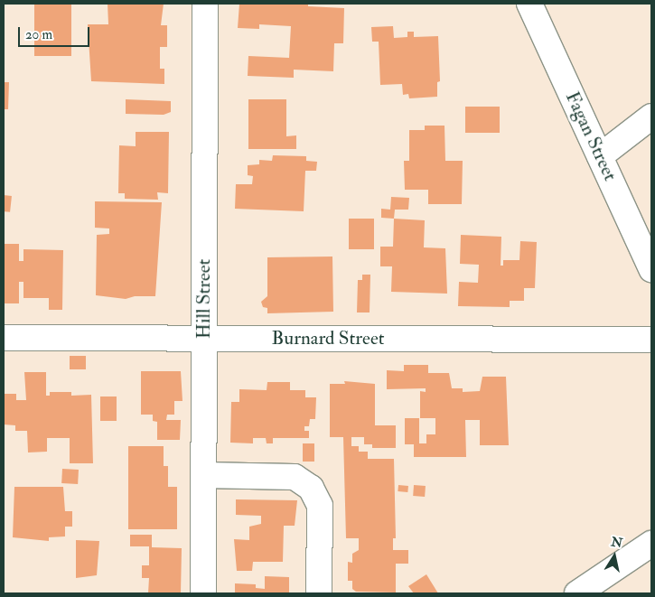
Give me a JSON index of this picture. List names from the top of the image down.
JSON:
{
  "streets": {
    "street": ["Fagan Street", "Hill Street", "Burnard Street"]
  },
  "crossings": [
    ["Hill Street", "Burnard Street"]
  ],
  "scale_bar": "20 m",
  "north": "top"
}
